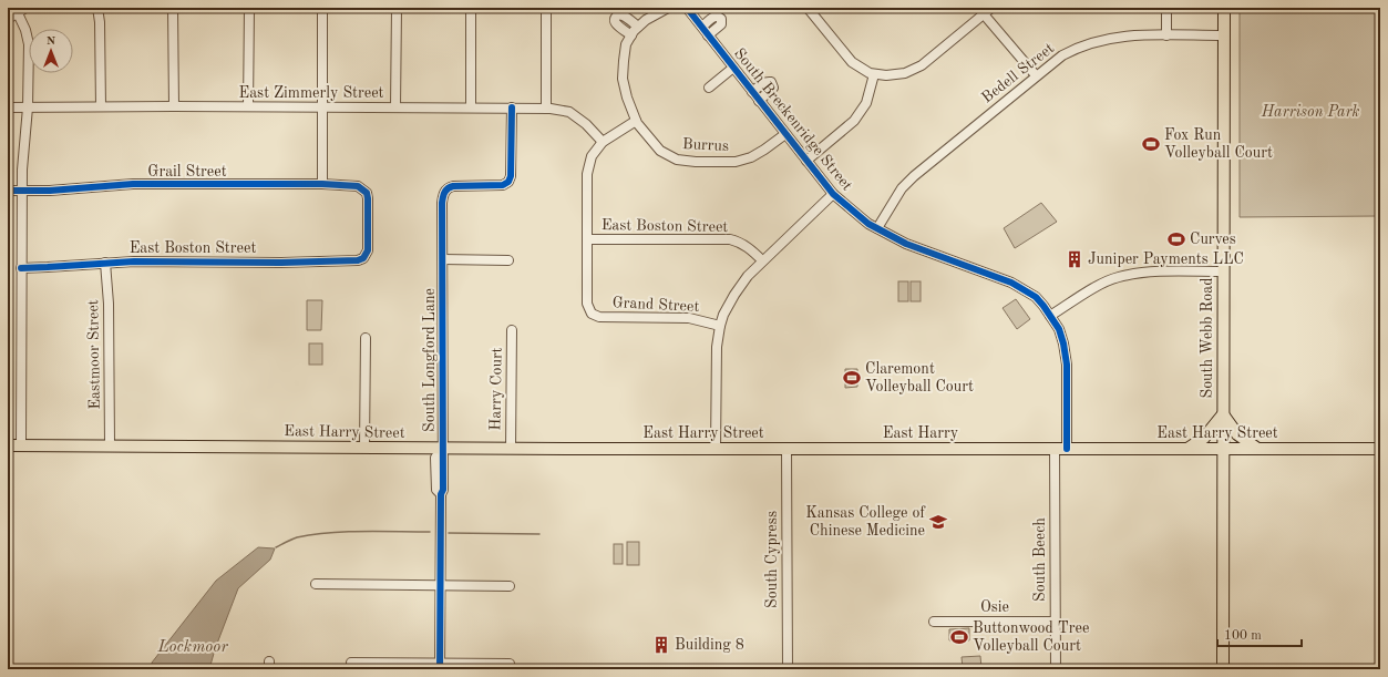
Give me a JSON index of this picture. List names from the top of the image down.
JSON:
{
  "streets": {
    "main road": ["South Webb Road", "East Harry Street", "East Harry"],
    "street": [
      "Bedell Street",
      "East Zimmerly Street",
      "South Breckenridge Street",
      "Burrus",
      "Grail Street",
      "East Boston Street",
      "Grand Street",
      "Eastmoor Street",
      "South Longford Lane",
      "Harry Court",
      "South Cypress",
      "South Beech",
      "Osie"
    ]
  },
  "crossings": [
    ["Bedell Street", "South Breckenridge Street"],
    ["Bedell Street", "South Webb Road"],
    ["East Zimmerly Street", "South Longford Lane"],
    ["South Breckenridge Street", "Burrus"],
    ["South Breckenridge Street", "East Harry Street"],
    ["Grail Street", "East Boston Street"],
    ["East Boston Street", "Grand Street"],
    ["East Boston Street", "Eastmoor Street"],
    ["South Webb Road", "East Harry Street"],
    ["Eastmoor Street", "East Harry Street"],
    ["South Longford Lane", "East Harry Street"],
    ["Harry Court", "East Harry Street"],
    ["East Harry Street", "East Harry"],
    ["East Harry Street", "South Cypress"],
    ["East Harry Street", "South Beech"],
    ["East Harry", "South Cypress"],
    ["East Harry", "South Beech"],
    ["South Beech", "Osie"]
  ],
  "water": ["Lockmoor"],
  "parks": ["Harrison Park"],
  "places": {
    "sports": [
      "Fox Run Volleyball Court",
      "Curves",
      "Claremont Volleyball Court",
      "Buttonwood Tree Volleyball Court"
    ],
    "building": ["Juniper Payments LLC", "Building 8"],
    "school or university": ["Kansas College of Chinese Medicine"]
  },
  "scale_bar": "100 m",
  "north": "top"
}
